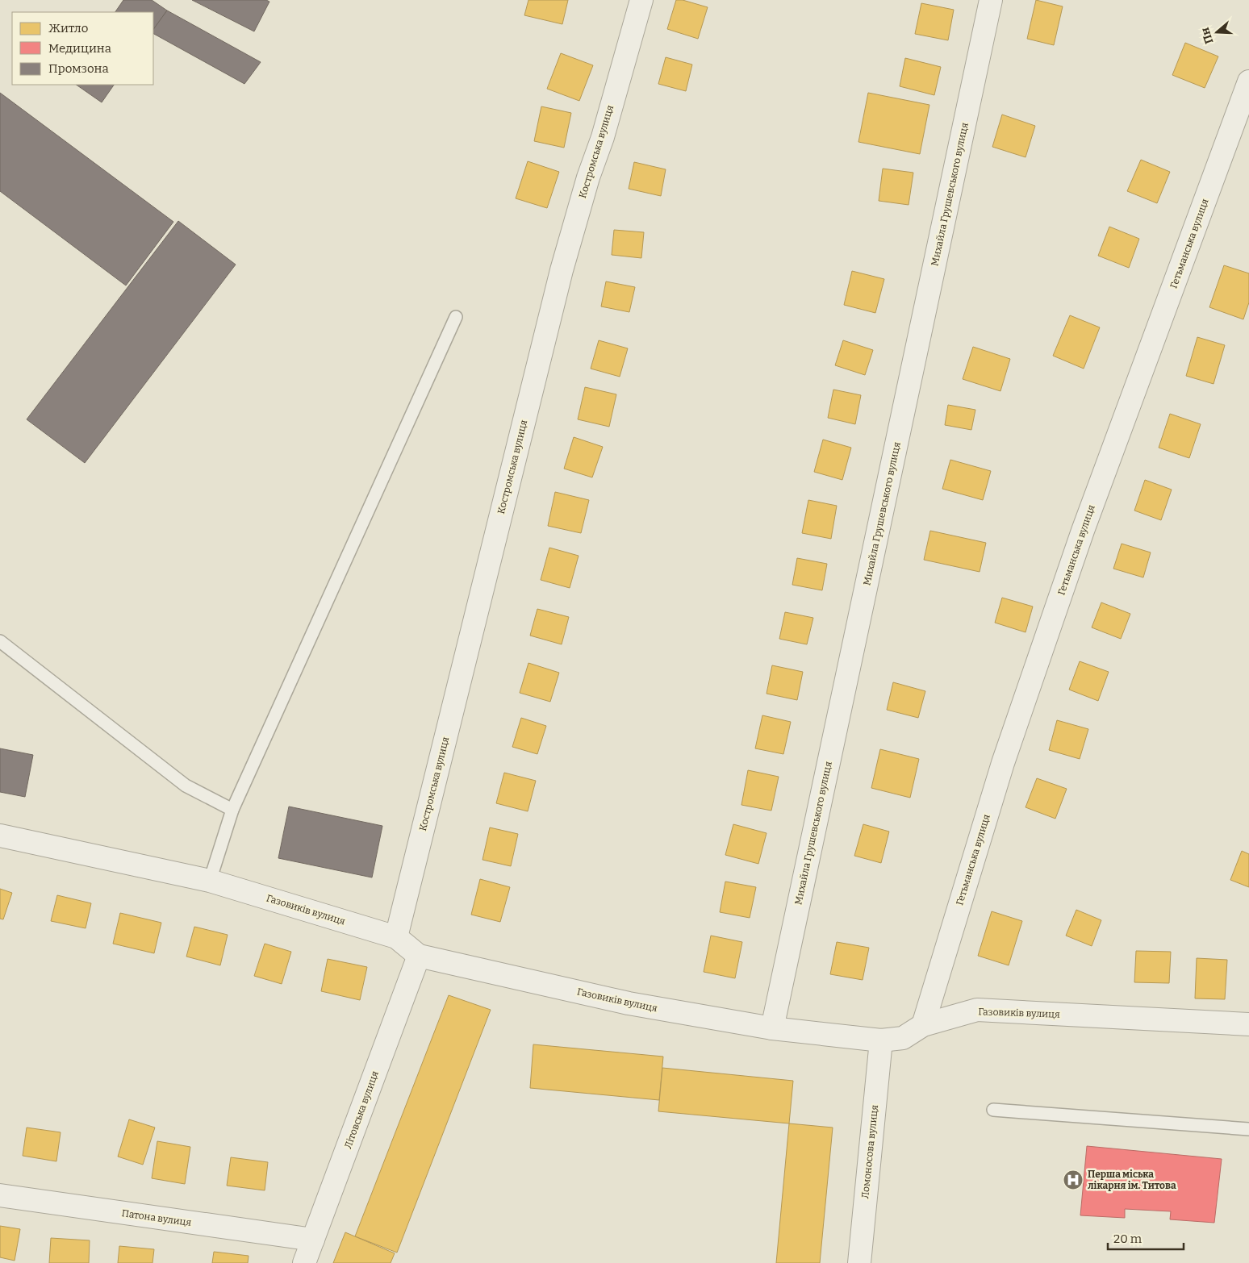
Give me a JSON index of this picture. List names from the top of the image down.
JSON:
{
  "streets": {
    "street": [
      "Костромська вулиця",
      "Михайла Грушевського вулиця",
      "Гетьманська вулиця",
      "Газовиків вулиця",
      "Літовська вулиця",
      "Ломоносова вулиця",
      "Патона вулиця"
    ]
  },
  "crossings": [
    ["Костромська вулиця", "Газовиків вулиця"],
    ["Михайла Грушевського вулиця", "Газовиків вулиця"],
    ["Гетьманська вулиця", "Газовиків вулиця"],
    ["Газовиків вулиця", "Літовська вулиця"],
    ["Газовиків вулиця", "Ломоносова вулиця"],
    ["Літовська вулиця", "Патона вулиця"]
  ],
  "places": {
    "hospital": ["Перша міська лікарня ім. Титова"]
  },
  "legend": ["Житло", "Медицина", "Промзона"],
  "scale_bar": "20 m",
  "north": "left"
}
